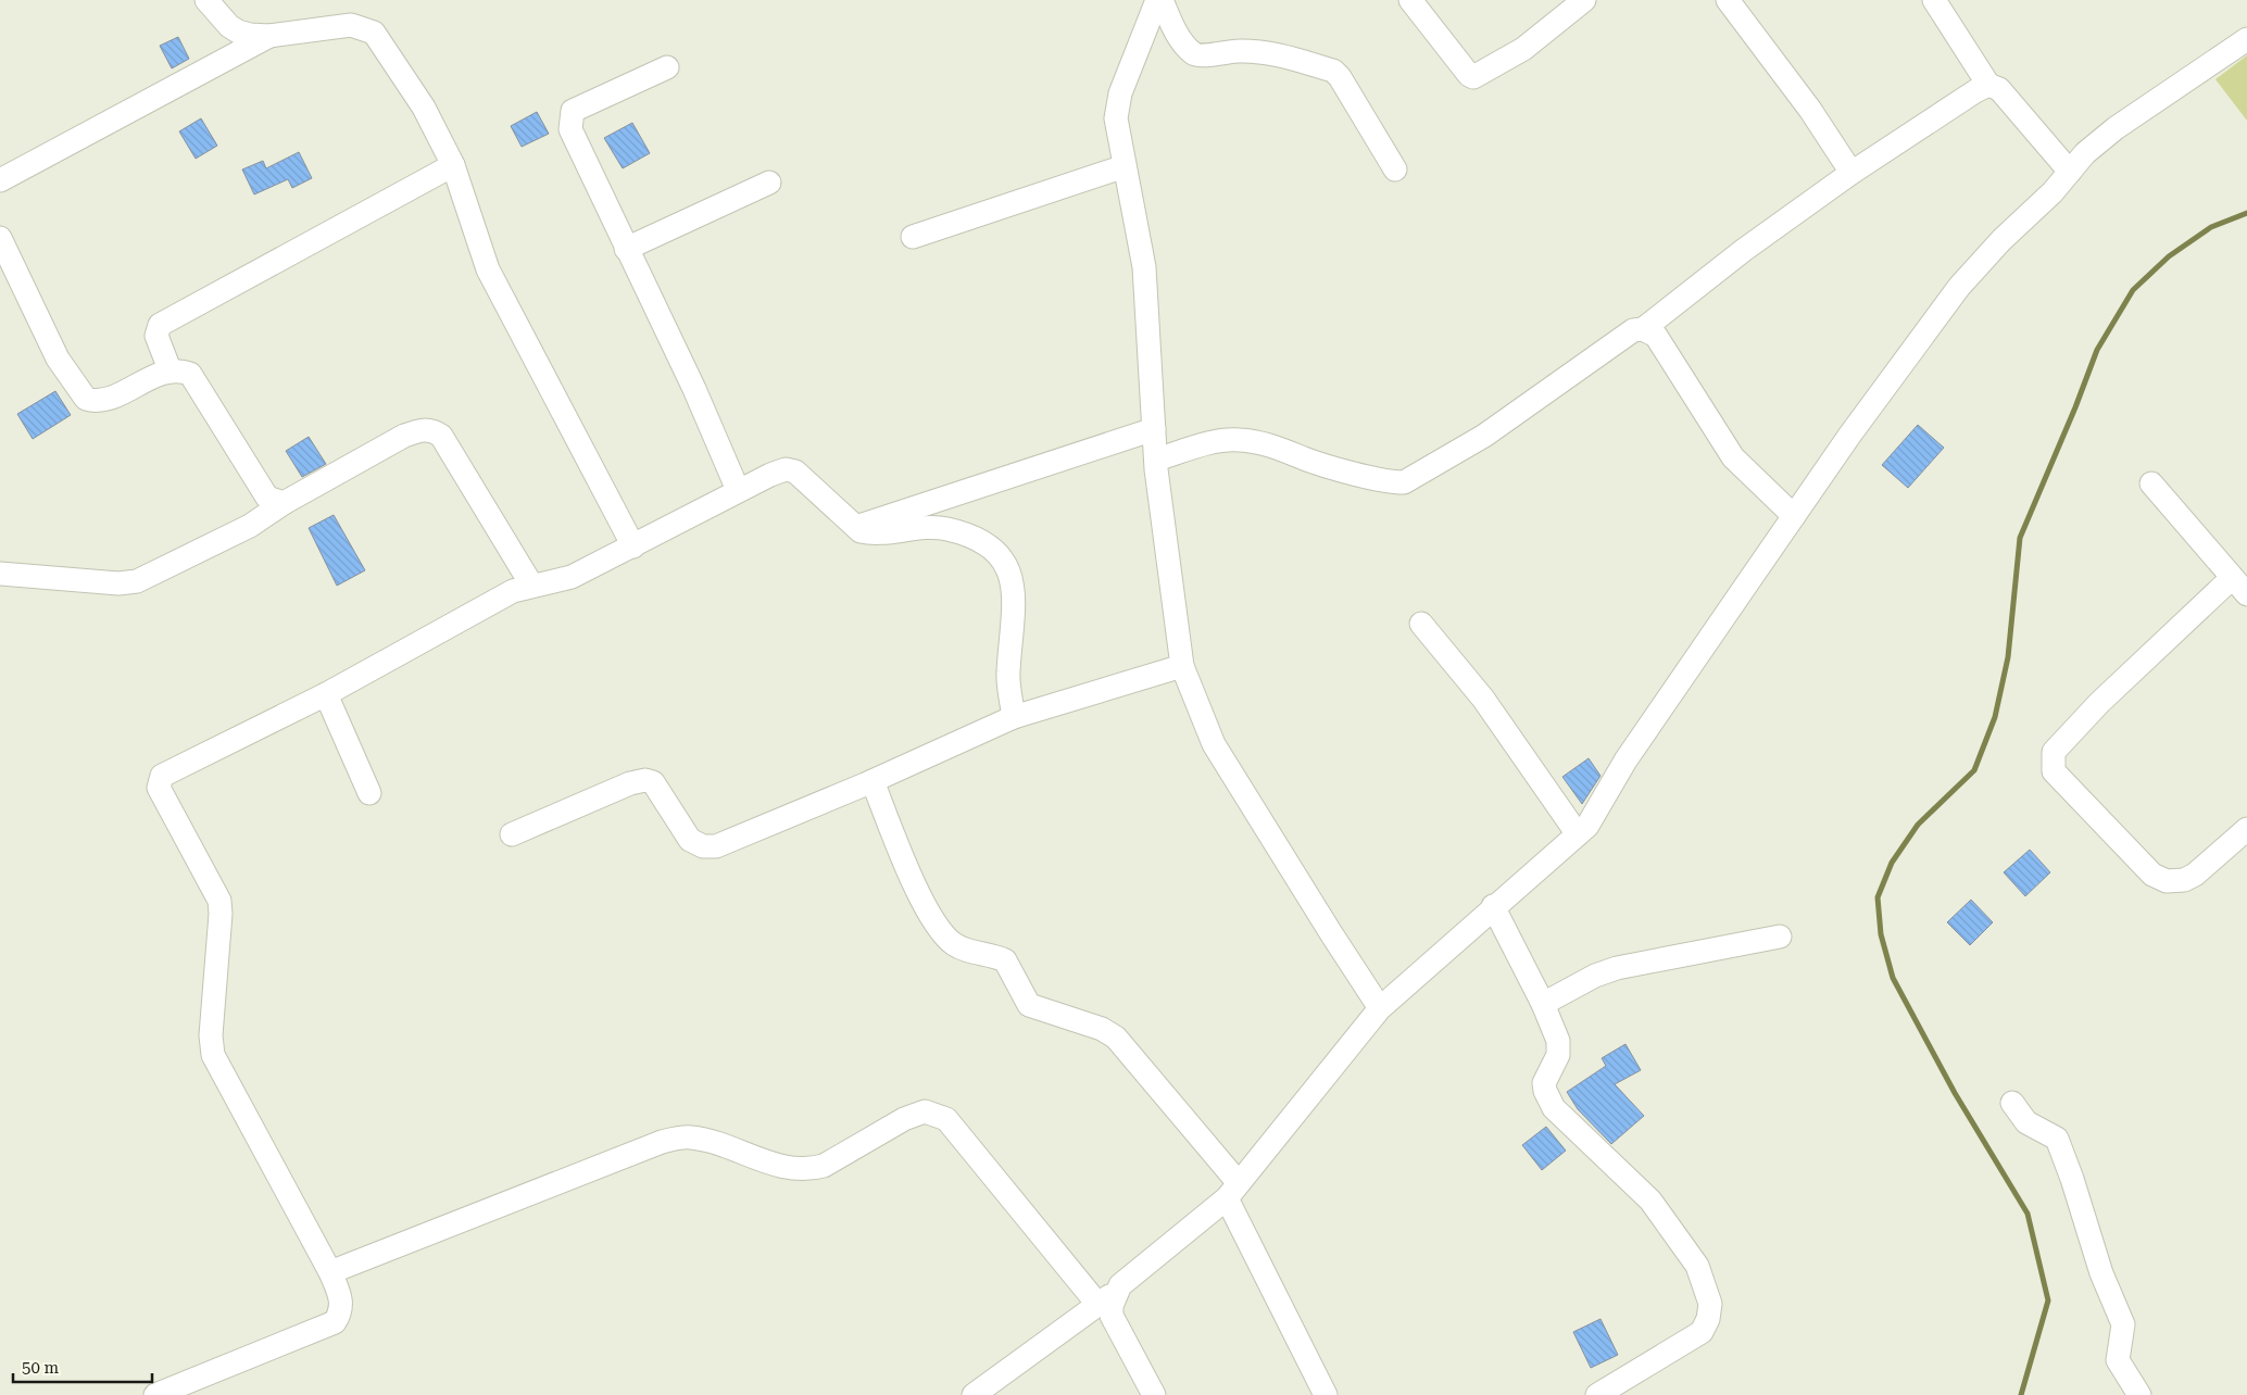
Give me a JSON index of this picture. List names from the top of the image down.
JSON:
{
  "scale_bar": "50 m"
}
